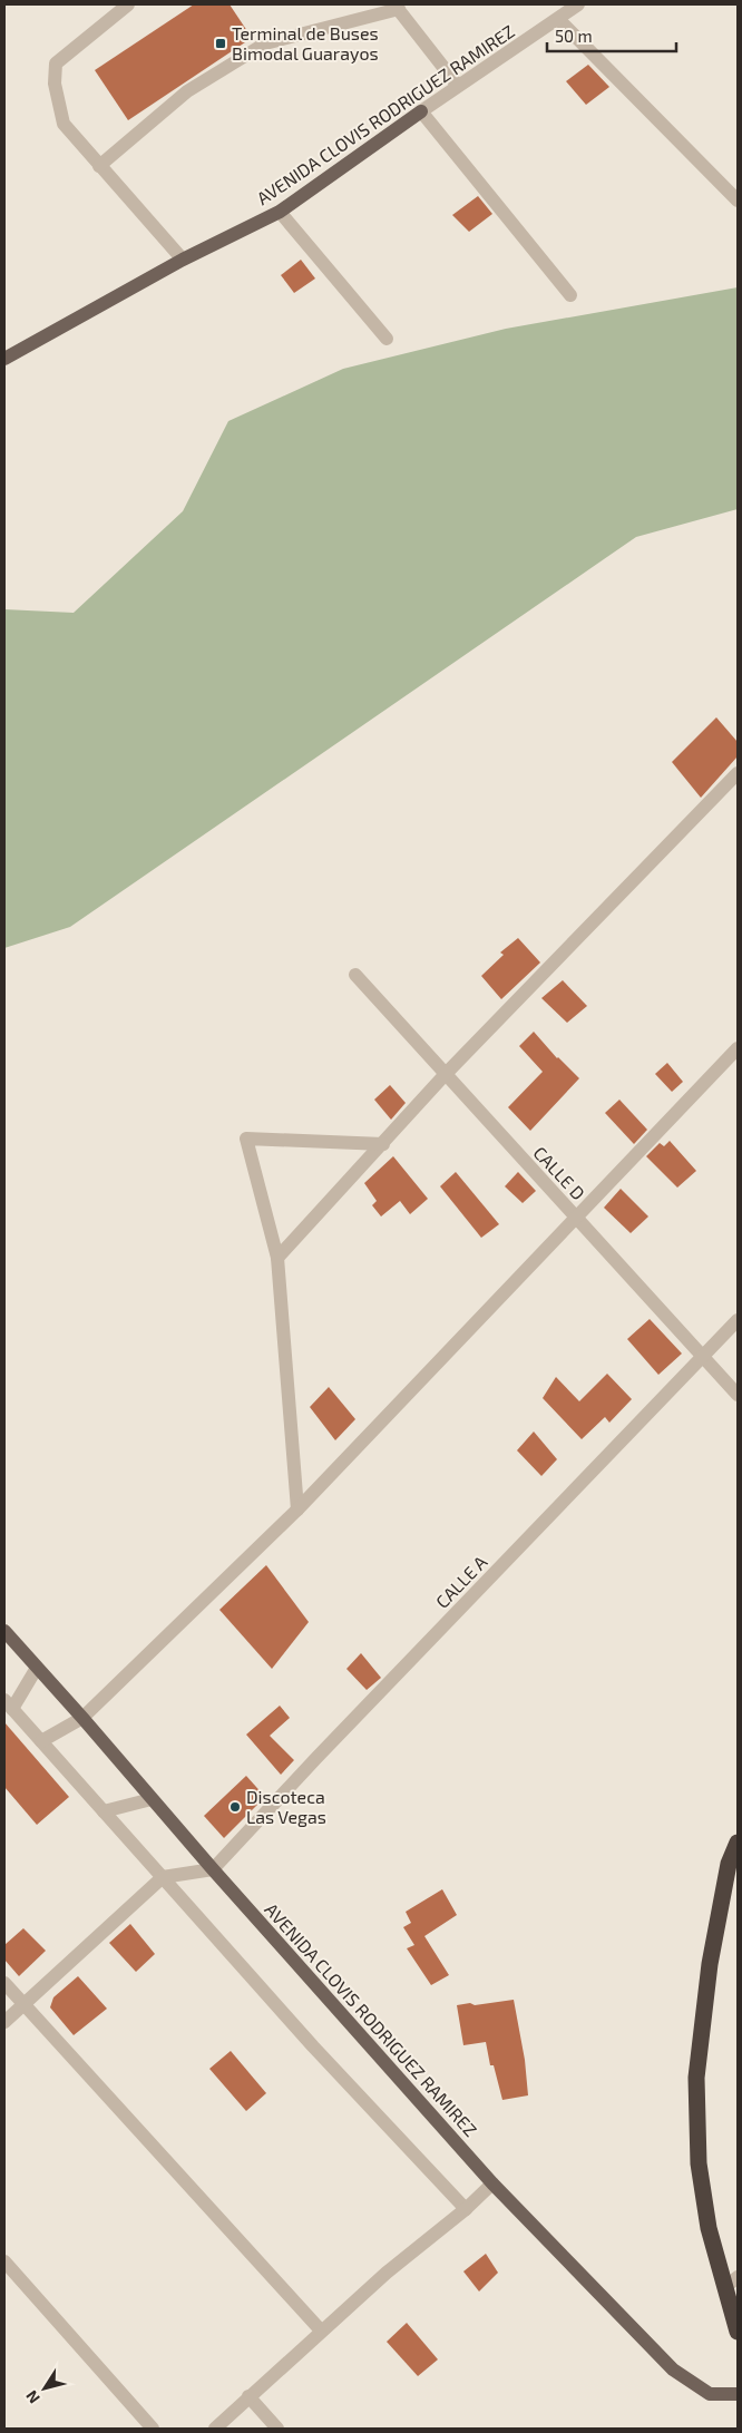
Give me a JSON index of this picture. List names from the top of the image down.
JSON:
{
  "streets": {
    "main road": ["AVENIDA CLOVIS RODRIGUEZ RAMIREZ"],
    "street": ["CALLE D", "CALLE A"]
  },
  "crossings": [
    ["AVENIDA CLOVIS RODRIGUEZ RAMIREZ", "CALLE A"],
    ["CALLE D", "CALLE A"]
  ],
  "places": {
    "transit": ["Terminal de Buses Bimodal Guarayos"],
    "other": ["Discoteca Las Vegas"]
  },
  "scale_bar": "50 m",
  "north": "bottom left"
}
